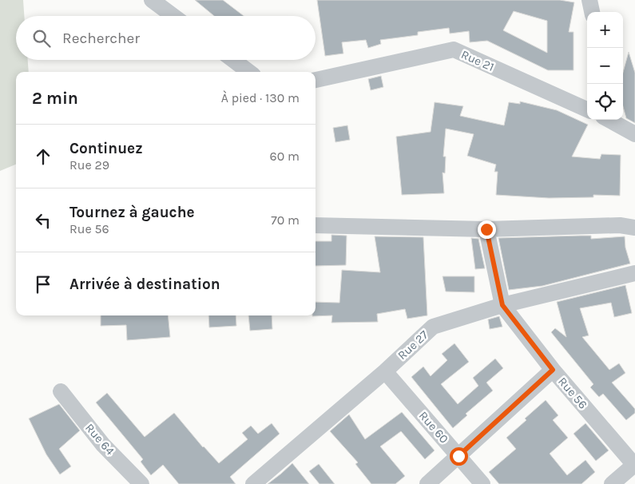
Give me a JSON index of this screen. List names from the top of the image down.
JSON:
{
  "streets": {
    "street": [
      "Rue 21",
      "Rue 27",
      "Rue 56",
      "Rue 60",
      "Rue 64"
    ]
  },
  "crossings": [
    ["Rue 27", "Rue 56"],
    ["Rue 27", "Rue 60"]
  ],
  "page": {
    "map_buttons": ["+", "−"],
    "search": "Rechercher",
    "heading": ["2 min", "À pied · 130 m"],
    "list": [
      ["Continuez", "Rue 29", "60 m"],
      ["Tournez à gauche", "Rue 56", "70 m"],
      "Arrivée à destination"
    ]
  }
}
